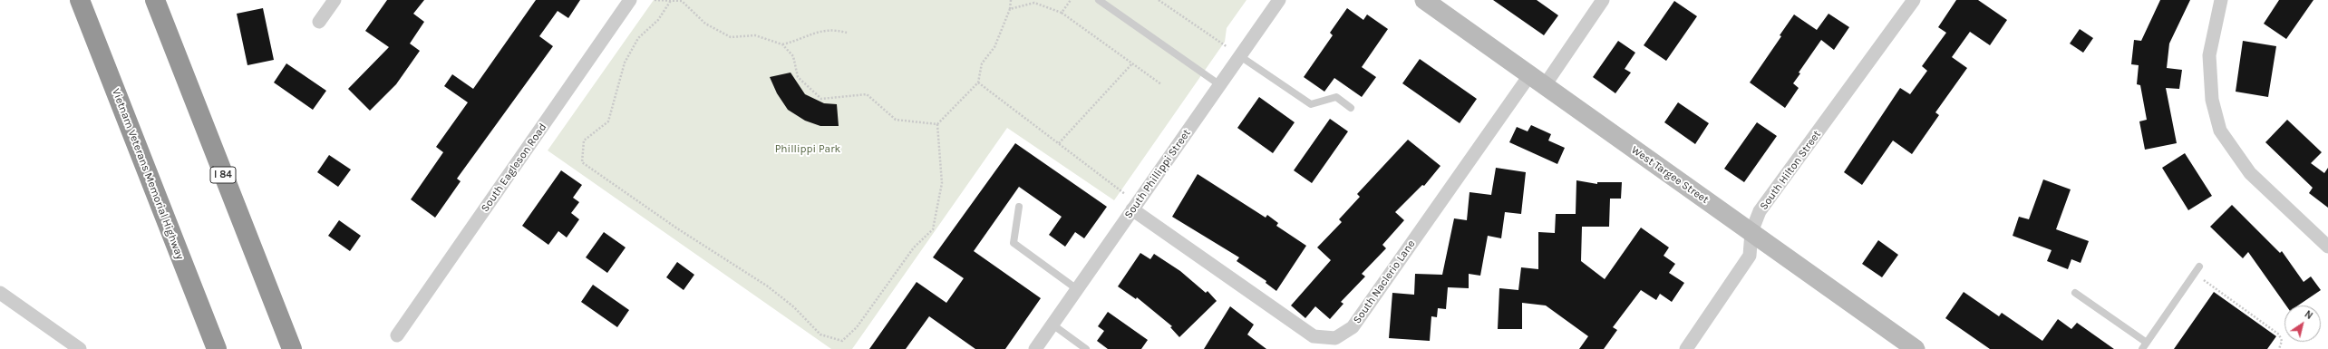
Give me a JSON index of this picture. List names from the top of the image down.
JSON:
{
  "streets": {
    "highway": ["Vietnam Veterans Memorial Highway", "I 84"],
    "street": [
      "South Eagleson Road",
      "South Hilton Street",
      "South Phillippi Street",
      "West Targee Street",
      "South Naclerio Lane"
    ]
  },
  "crossings": [
    ["South Hilton Street", "West Targee Street"],
    ["South Phillippi Street", "South Naclerio Lane"],
    ["West Targee Street", "South Naclerio Lane"]
  ],
  "parks": ["Phillippi Park"],
  "north": "top right"
}
